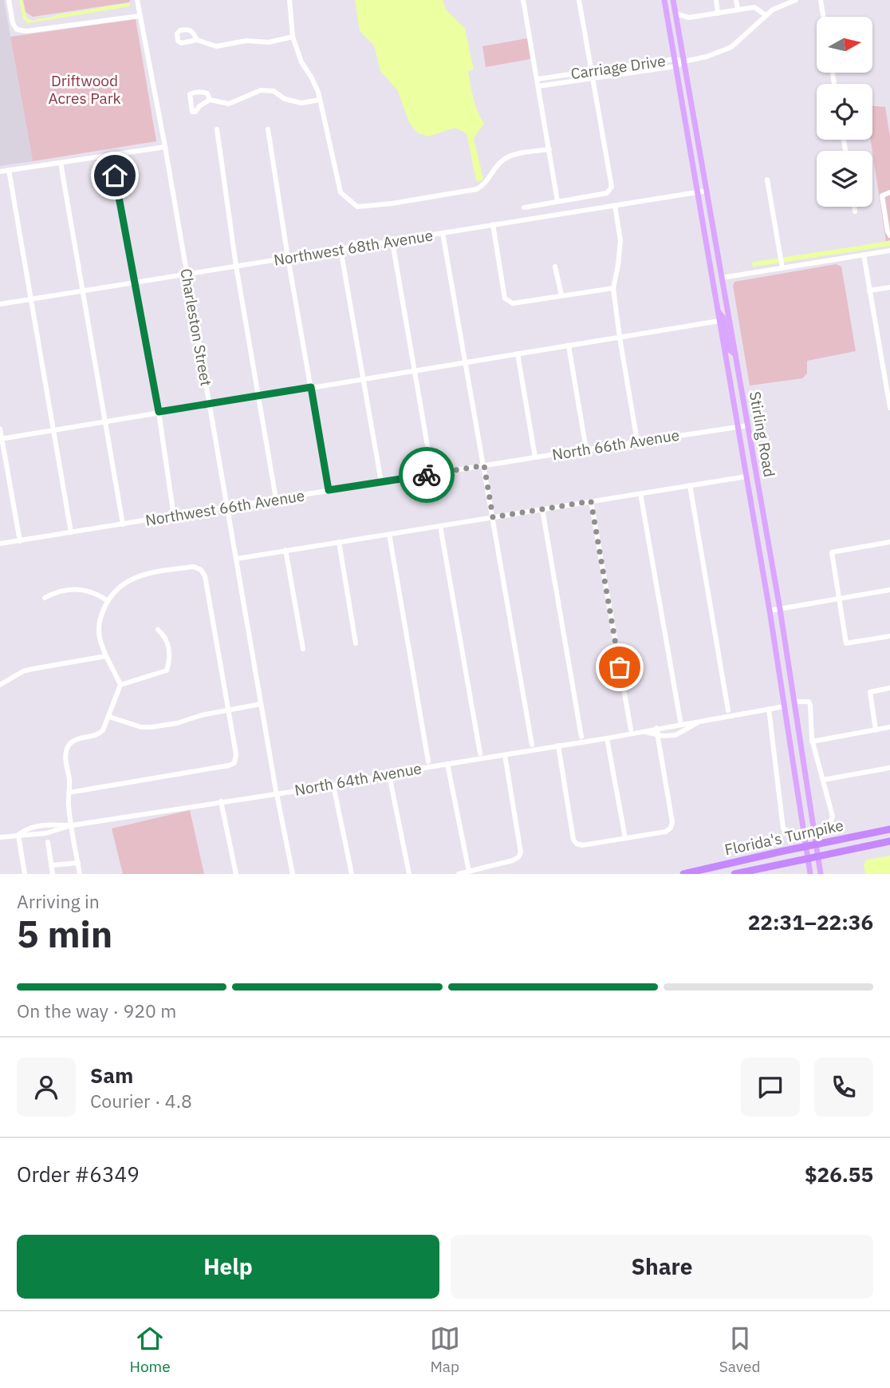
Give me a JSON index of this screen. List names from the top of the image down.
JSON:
{
  "streets": {
    "highway": ["Florida's Turnpike"],
    "main road": ["Stirling Road"],
    "street": [
      "Carriage Drive",
      "Northwest 68th Avenue",
      "Charleston Street",
      "North 66th Avenue",
      "Northwest 66th Avenue",
      "North 64th Avenue"
    ]
  },
  "crossings": [
    ["Carriage Drive", "Stirling Road"],
    ["Northwest 68th Avenue", "Charleston Street"],
    ["Northwest 68th Avenue", "Stirling Road"],
    ["Charleston Street", "Northwest 66th Avenue"],
    ["Charleston Street", "North 64th Avenue"],
    ["Stirling Road", "North 66th Avenue"],
    ["Stirling Road", "North 64th Avenue"],
    ["North 66th Avenue", "Northwest 66th Avenue"]
  ],
  "parks": ["Driftwood Acres Park"],
  "north": "right",
  "page": {
    "heading": ["5 min", "Arriving in", "22:31–22:36"],
    "panel": [
      "Sam",
      "Courier · 4.8",
      "Order #6349",
      "$26.55"
    ],
    "bar": "On the way · 920 m",
    "buttons": ["Help", "Share"],
    "tabs": ["Home", "Map", "Saved"]
  }
}
